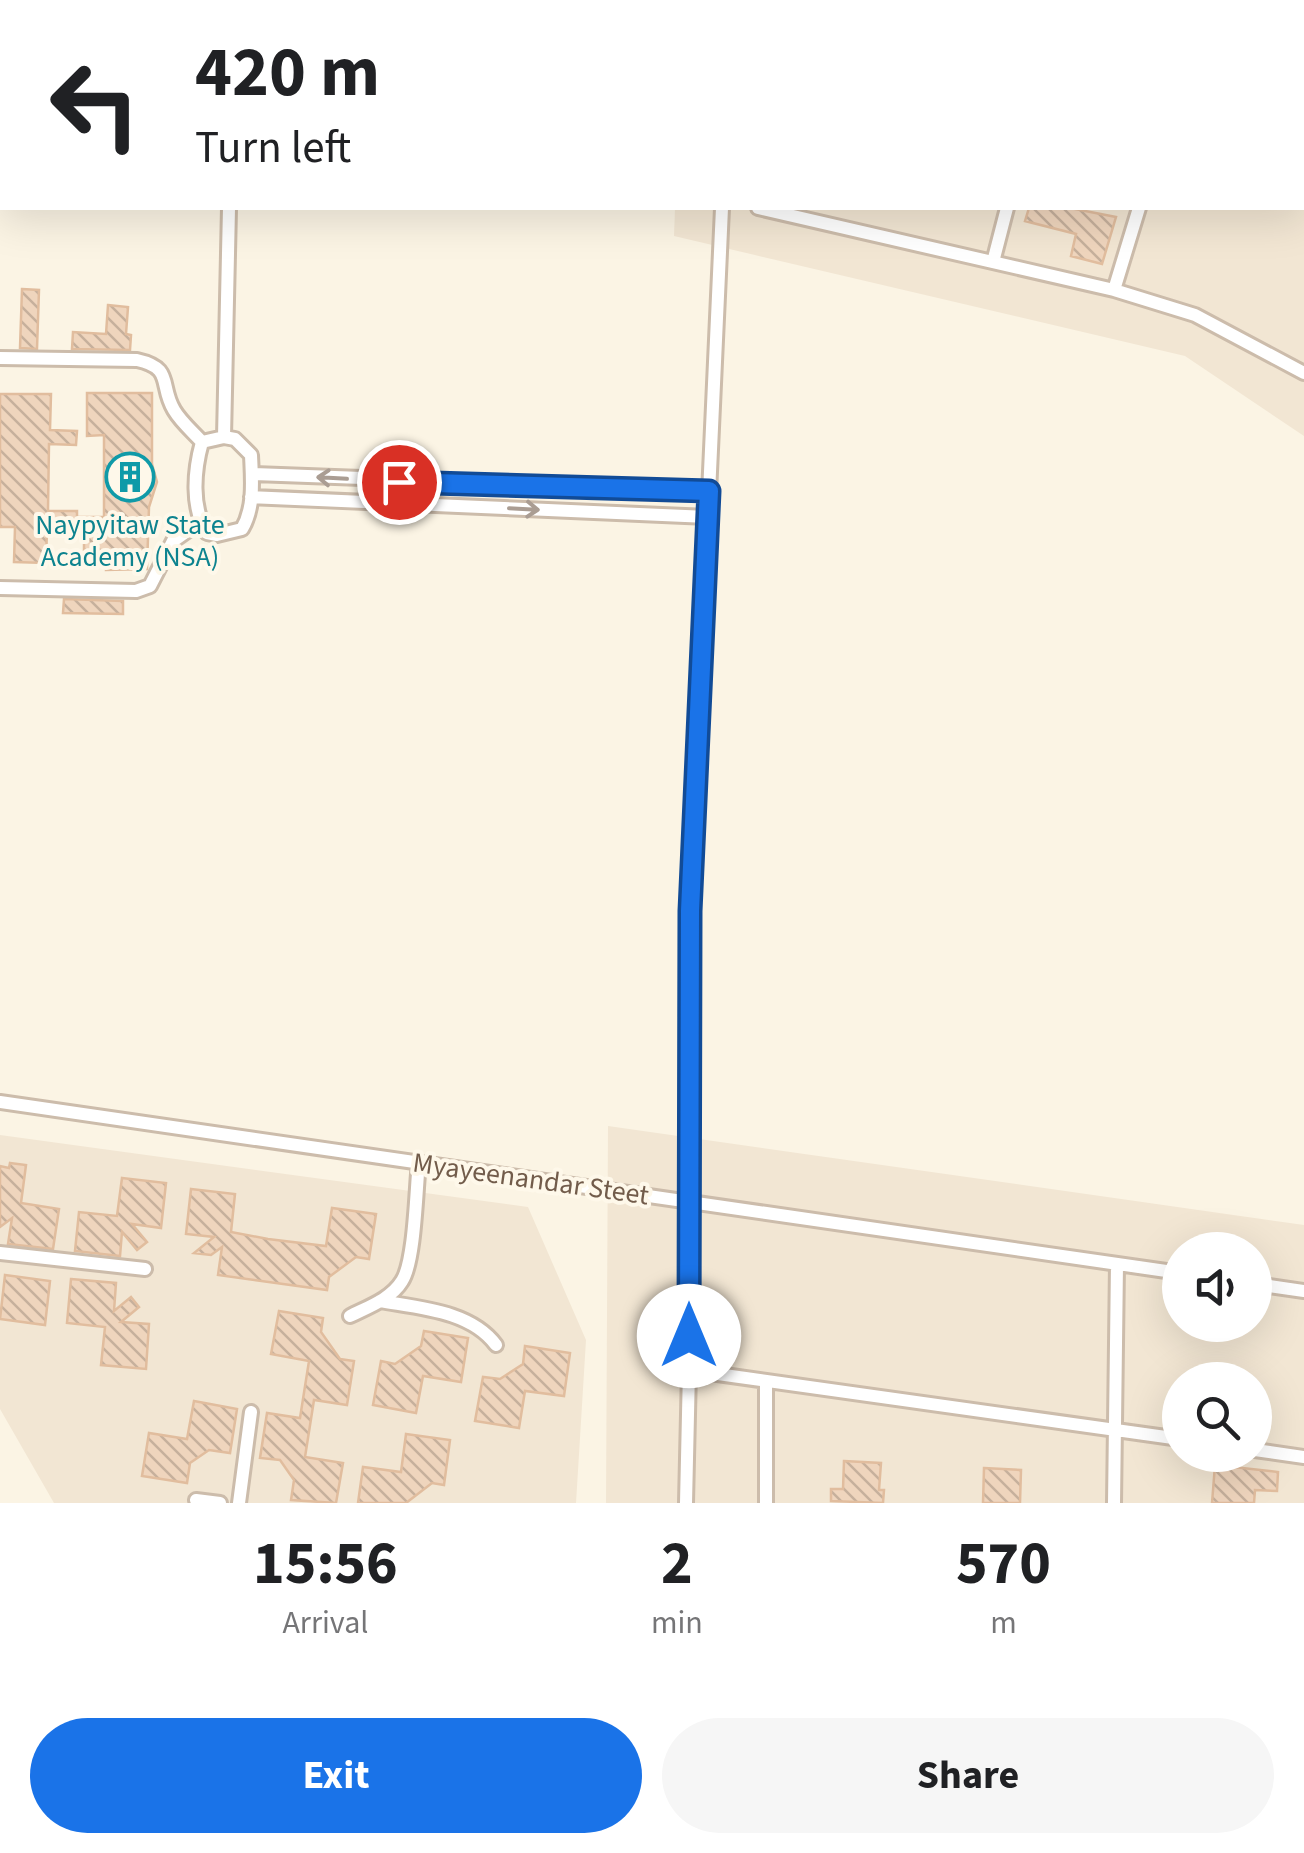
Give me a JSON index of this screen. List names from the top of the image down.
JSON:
{
  "streets": {
    "street": ["Myayeenandar Steet"]
  },
  "places": {
    "building": ["Naypyitaw State Academy (NSA)"]
  },
  "page": {
    "turn": ["420 m", "Turn left"],
    "eta": [
      "15:56",
      "Arrival",
      "2",
      "min",
      "570",
      "m"
    ],
    "buttons": ["Exit", "Share"]
  }
}
